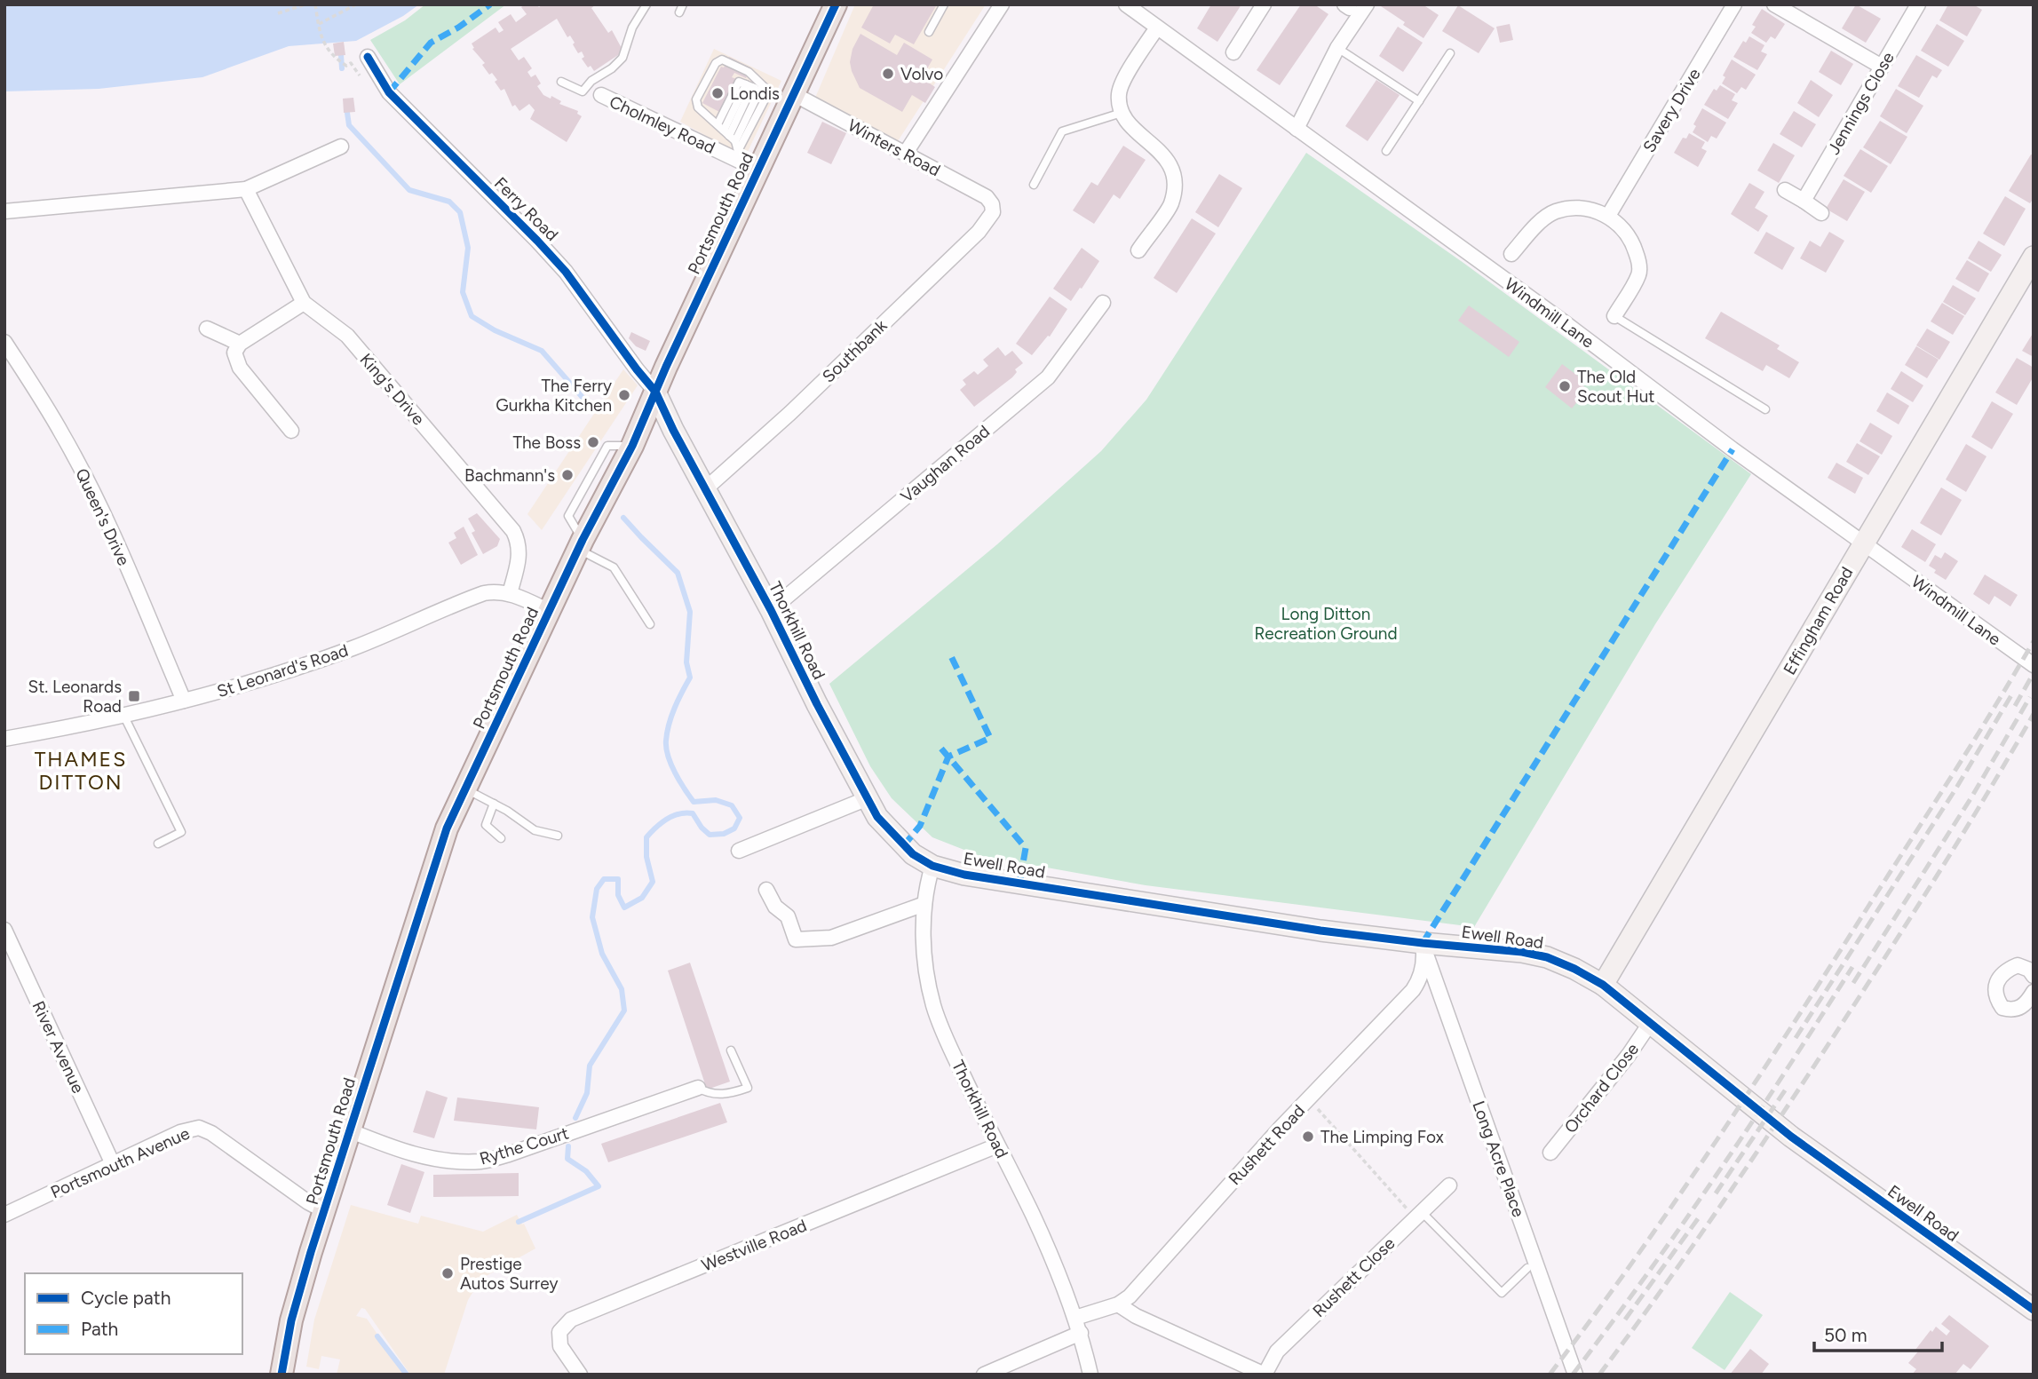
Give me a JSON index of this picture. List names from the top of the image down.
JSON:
{
  "streets": {
    "main road": ["Portsmouth Road"],
    "street": [
      "Jennings Close",
      "Savery Drive",
      "Cholmley Road",
      "Winters Road",
      "Ferry Road",
      "Windmill Lane",
      "Southbank",
      "King's Drive",
      "Vaughan Road",
      "Queen's Drive",
      "Effingham Road",
      "Thorkhill Road",
      "St Leonard's Road",
      "Ewell Road",
      "River Avenue",
      "Orchard Close",
      "Rushett Road",
      "Rythe Court",
      "Long Acre Place",
      "Portsmouth Avenue",
      "Westville Road",
      "Rushett Close"
    ]
  },
  "crossings": [
    ["Cholmley Road", "Portsmouth Road"],
    ["Winters Road", "Portsmouth Road"],
    ["Winters Road", "Southbank"],
    ["Ferry Road", "Portsmouth Road"],
    ["Ferry Road", "Thorkhill Road"],
    ["Portsmouth Road", "Thorkhill Road"],
    ["Portsmouth Road", "St Leonard's Road"],
    ["Portsmouth Road", "Rythe Court"],
    ["Portsmouth Road", "Portsmouth Avenue"],
    ["Windmill Lane", "Effingham Road"],
    ["Southbank", "Thorkhill Road"],
    ["King's Drive", "St Leonard's Road"],
    ["Vaughan Road", "Thorkhill Road"],
    ["Queen's Drive", "St Leonard's Road"],
    ["Effingham Road", "Ewell Road"],
    ["Thorkhill Road", "Ewell Road"],
    ["Thorkhill Road", "Rushett Road"],
    ["Thorkhill Road", "Westville Road"],
    ["Ewell Road", "Orchard Close"],
    ["Ewell Road", "Rushett Road"],
    ["Ewell Road", "Long Acre Place"],
    ["River Avenue", "Portsmouth Avenue"],
    ["Rushett Road", "Long Acre Place"],
    ["Rushett Road", "Rushett Close"]
  ],
  "districts": ["THAMES DITTON"],
  "parks": ["Long Ditton Recreation Ground"],
  "places": {
    "other": [
      "Volvo",
      "Londis",
      "The Old Scout Hut",
      "The Ferry Gurkha Kitchen",
      "The Boss",
      "Bachmann's",
      "The Limping Fox",
      "Prestige Autos Surrey"
    ],
    "transit": ["St. Leonards Road"]
  },
  "legend": ["Cycle path", "Path"],
  "scale_bar": "50 m"
}
